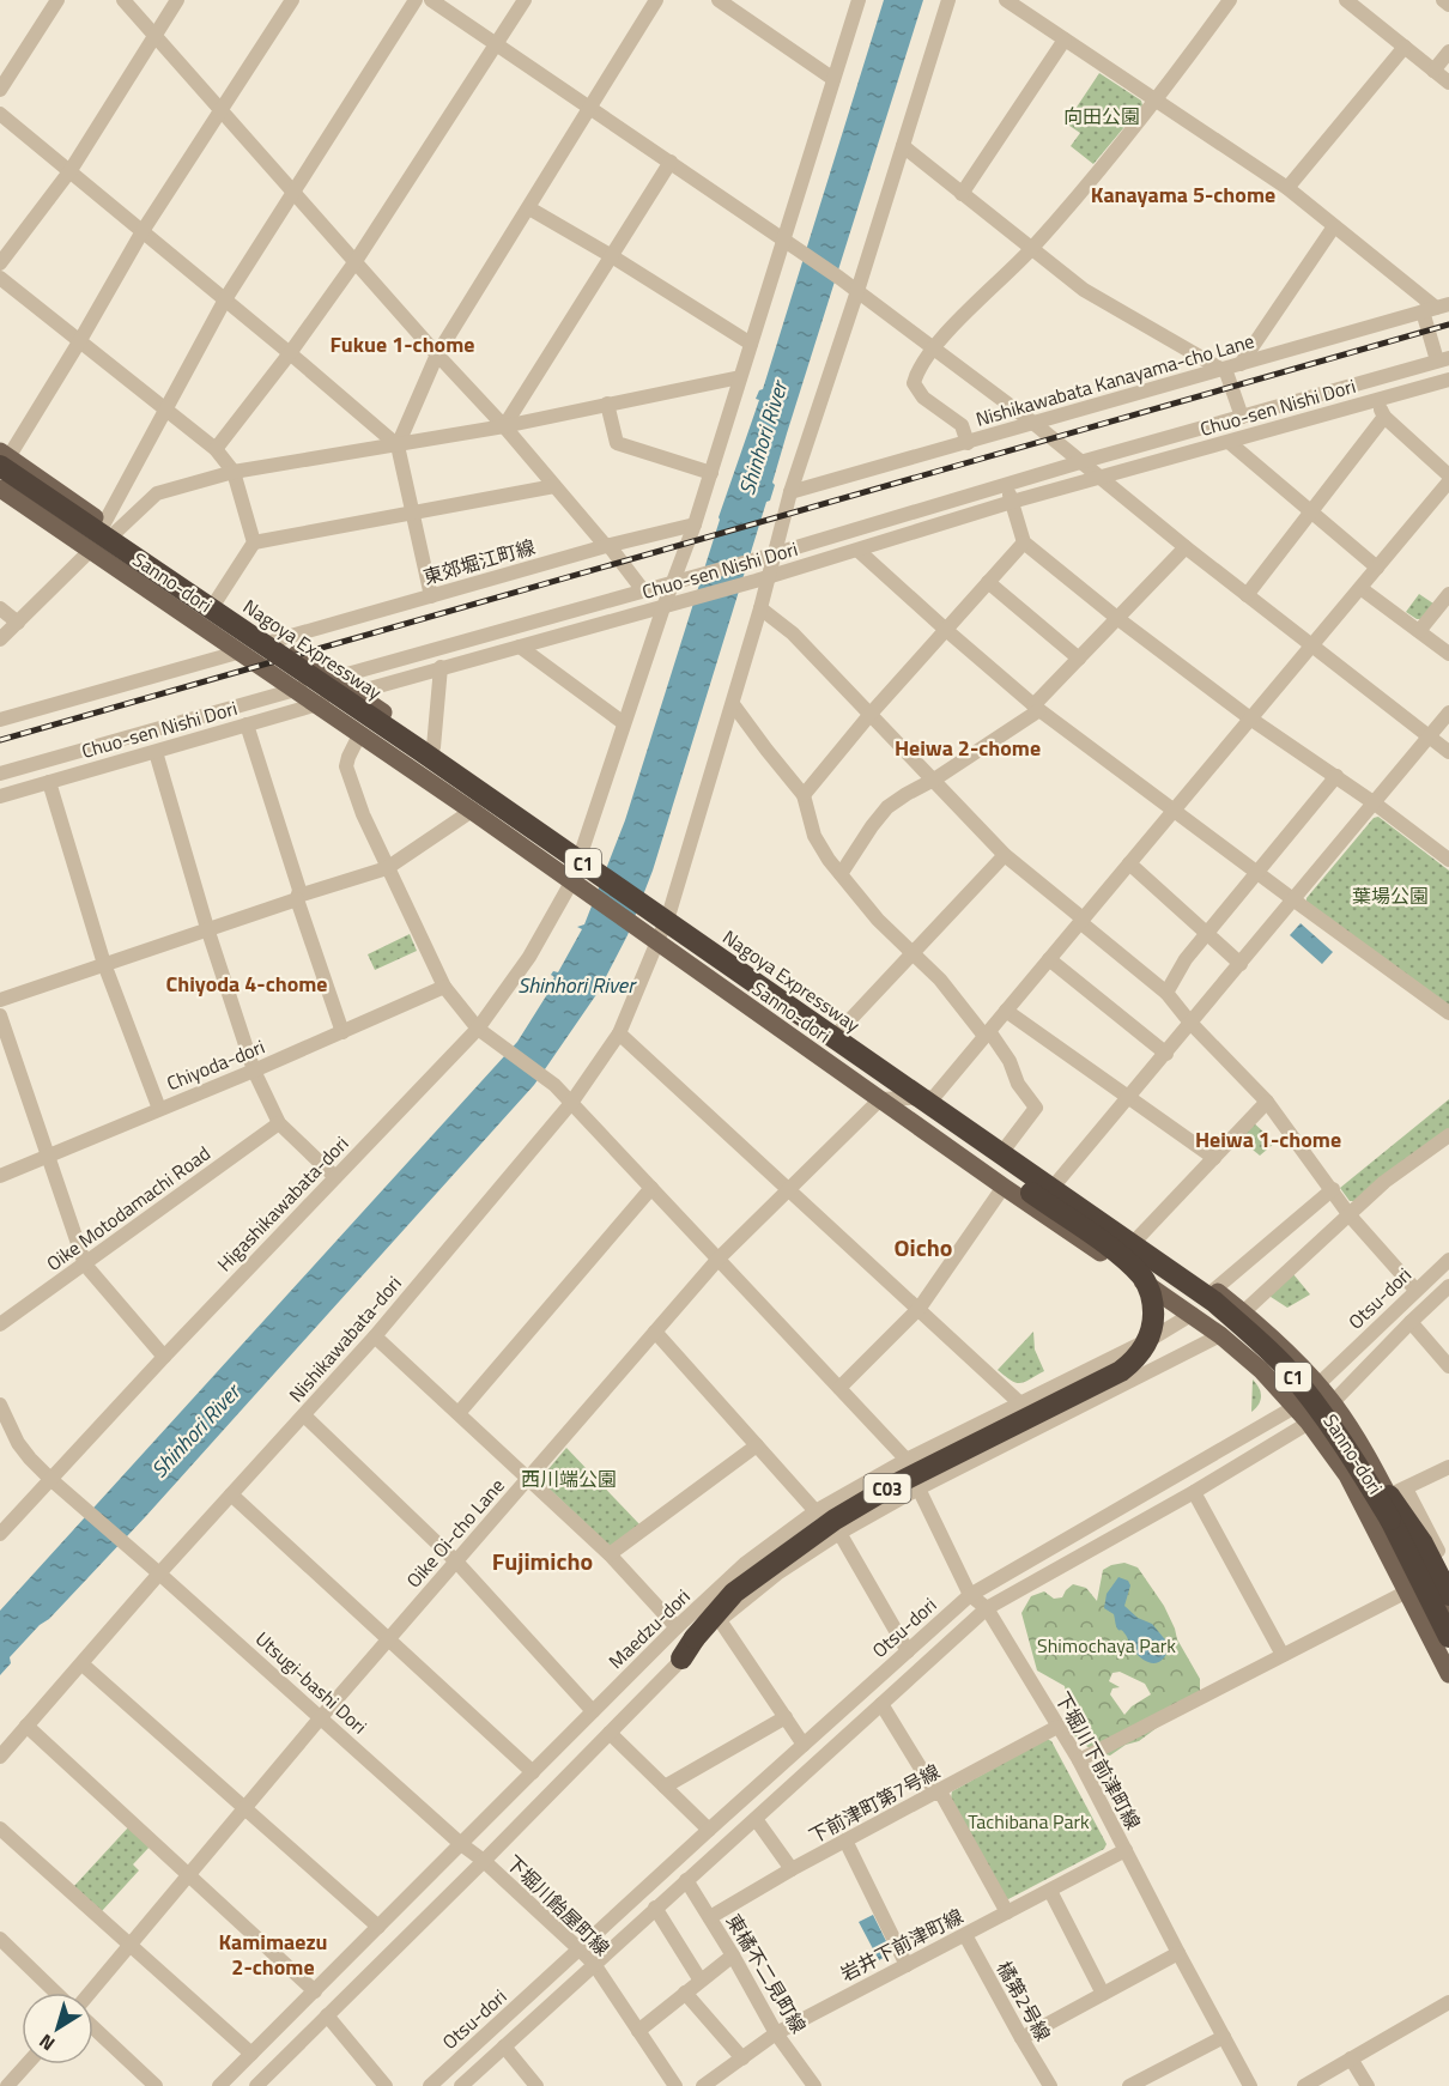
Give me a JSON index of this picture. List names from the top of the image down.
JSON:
{
  "streets": {
    "highway": ["Nagoya Expressway", "C1", "C03"],
    "main road": ["Sanno-dori"],
    "street": [
      "Nishikawabata Kanayama-cho Lane",
      "Chuo-sen Nishi Dori",
      "東郊堀江町線",
      "Chiyoda-dori",
      "Higashikawabata-dori",
      "Oike Motodamachi Road",
      "Otsu-dori",
      "Nishikawabata-dori",
      "Oike Oi-cho Lane",
      "Maedzu-dori",
      "Utsugi-bashi Dori",
      "下堀川下前津町線",
      "下前津町第7号線",
      "下堀川飴屋町線",
      "岩井下前津町線",
      "東橘不二見町線",
      "橘第2号線"
    ]
  },
  "crossings": [
    ["Nishikawabata Kanayama-cho Lane", "Nishikawabata-dori"],
    ["Chuo-sen Nishi Dori", "Sanno-dori"],
    ["Chuo-sen Nishi Dori", "Higashikawabata-dori"],
    ["Chuo-sen Nishi Dori", "Nishikawabata-dori"],
    ["東郊堀江町線", "Sanno-dori"],
    ["東郊堀江町線", "Higashikawabata-dori"],
    ["Sanno-dori", "Nagoya Expressway"],
    ["Sanno-dori", "Higashikawabata-dori"],
    ["Sanno-dori", "Otsu-dori"],
    ["Sanno-dori", "Nishikawabata-dori"],
    ["Sanno-dori", "Oike Oi-cho Lane"],
    ["Sanno-dori", "Maedzu-dori"],
    ["Nagoya Expressway", "C03"],
    ["Higashikawabata-dori", "Utsugi-bashi Dori"],
    ["Otsu-dori", "下堀川下前津町線"],
    ["Otsu-dori", "下堀川飴屋町線"],
    ["Otsu-dori", "東橘不二見町線"],
    ["Nishikawabata-dori", "Utsugi-bashi Dori"],
    ["C03", "Maedzu-dori"],
    ["Oike Oi-cho Lane", "Utsugi-bashi Dori"],
    ["Maedzu-dori", "Utsugi-bashi Dori"],
    ["Maedzu-dori", "下堀川下前津町線"],
    ["Utsugi-bashi Dori", "下堀川飴屋町線"],
    ["下堀川下前津町線", "下前津町第7号線"],
    ["下堀川下前津町線", "岩井下前津町線"],
    ["下前津町第7号線", "東橘不二見町線"],
    ["岩井下前津町線", "東橘不二見町線"],
    ["岩井下前津町線", "橘第2号線"]
  ],
  "districts": [
    "Kanayama 5-chome",
    "Fukue 1-chome",
    "Heiwa 2-chome",
    "Chiyoda 4-chome",
    "Heiwa 1-chome",
    "Oicho",
    "Fujimicho",
    "Kamimaezu 2-chome"
  ],
  "water": ["Shinhori River"],
  "parks": [
    "向田公園",
    "葉場公園",
    "西川端公園",
    "Shimochaya Park",
    "Tachibana Park"
  ],
  "north": "bottom left"
}
